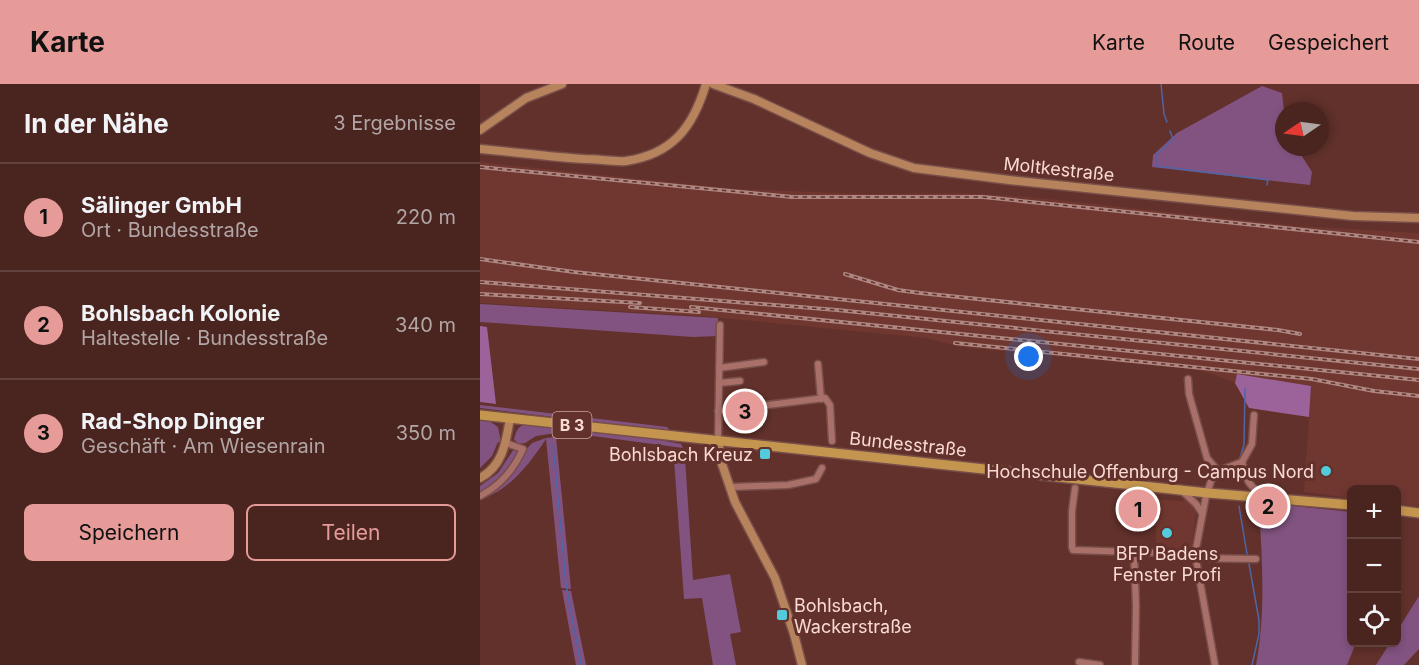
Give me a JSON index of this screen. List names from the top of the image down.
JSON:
{
  "streets": {
    "main road": ["B 3", "Bundesstraße"],
    "street": ["Moltkestraße"]
  },
  "crossings": [
    ["B 3", "Bundesstraße"]
  ],
  "places": {
    "transit": ["Bohlsbach Kreuz", "Bohlsbach, Wackerstraße"],
    "other": ["Hochschule Offenburg - Campus Nord", "BFP Badens Fenster Profi"]
  },
  "north": "left",
  "page": {
    "header": "Karte",
    "nav": ["Karte", "Route", "Gespeichert"],
    "heading": ["In der Nähe", "3 Ergebnisse"],
    "list": [
      {
        "mark": "1",
        "name": "Sälinger GmbH",
        "note": "Ort · Bundesstraße",
        "value": "220 m"
      },
      {
        "mark": "2",
        "name": "Bohlsbach Kolonie",
        "note": "Haltestelle · Bundesstraße",
        "value": "340 m"
      },
      {
        "mark": "3",
        "name": "Rad-Shop Dinger",
        "note": "Geschäft · Am Wiesenrain",
        "value": "350 m"
      }
    ],
    "pins": ["3", "2", "1"],
    "map_buttons": ["+", "−"],
    "buttons": ["Speichern", "Teilen"]
  }
}
